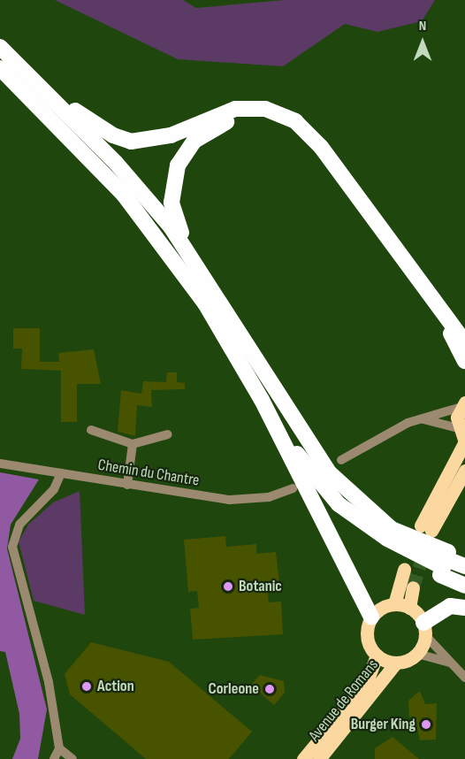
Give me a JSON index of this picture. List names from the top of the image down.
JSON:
{
  "streets": {
    "main road": ["Avenue de Romans"],
    "street": ["Chemin du Chantre"]
  },
  "places": [
    "Botanic",
    "Action",
    "Corleone",
    "Burger King"
  ],
  "north": "top"
}
